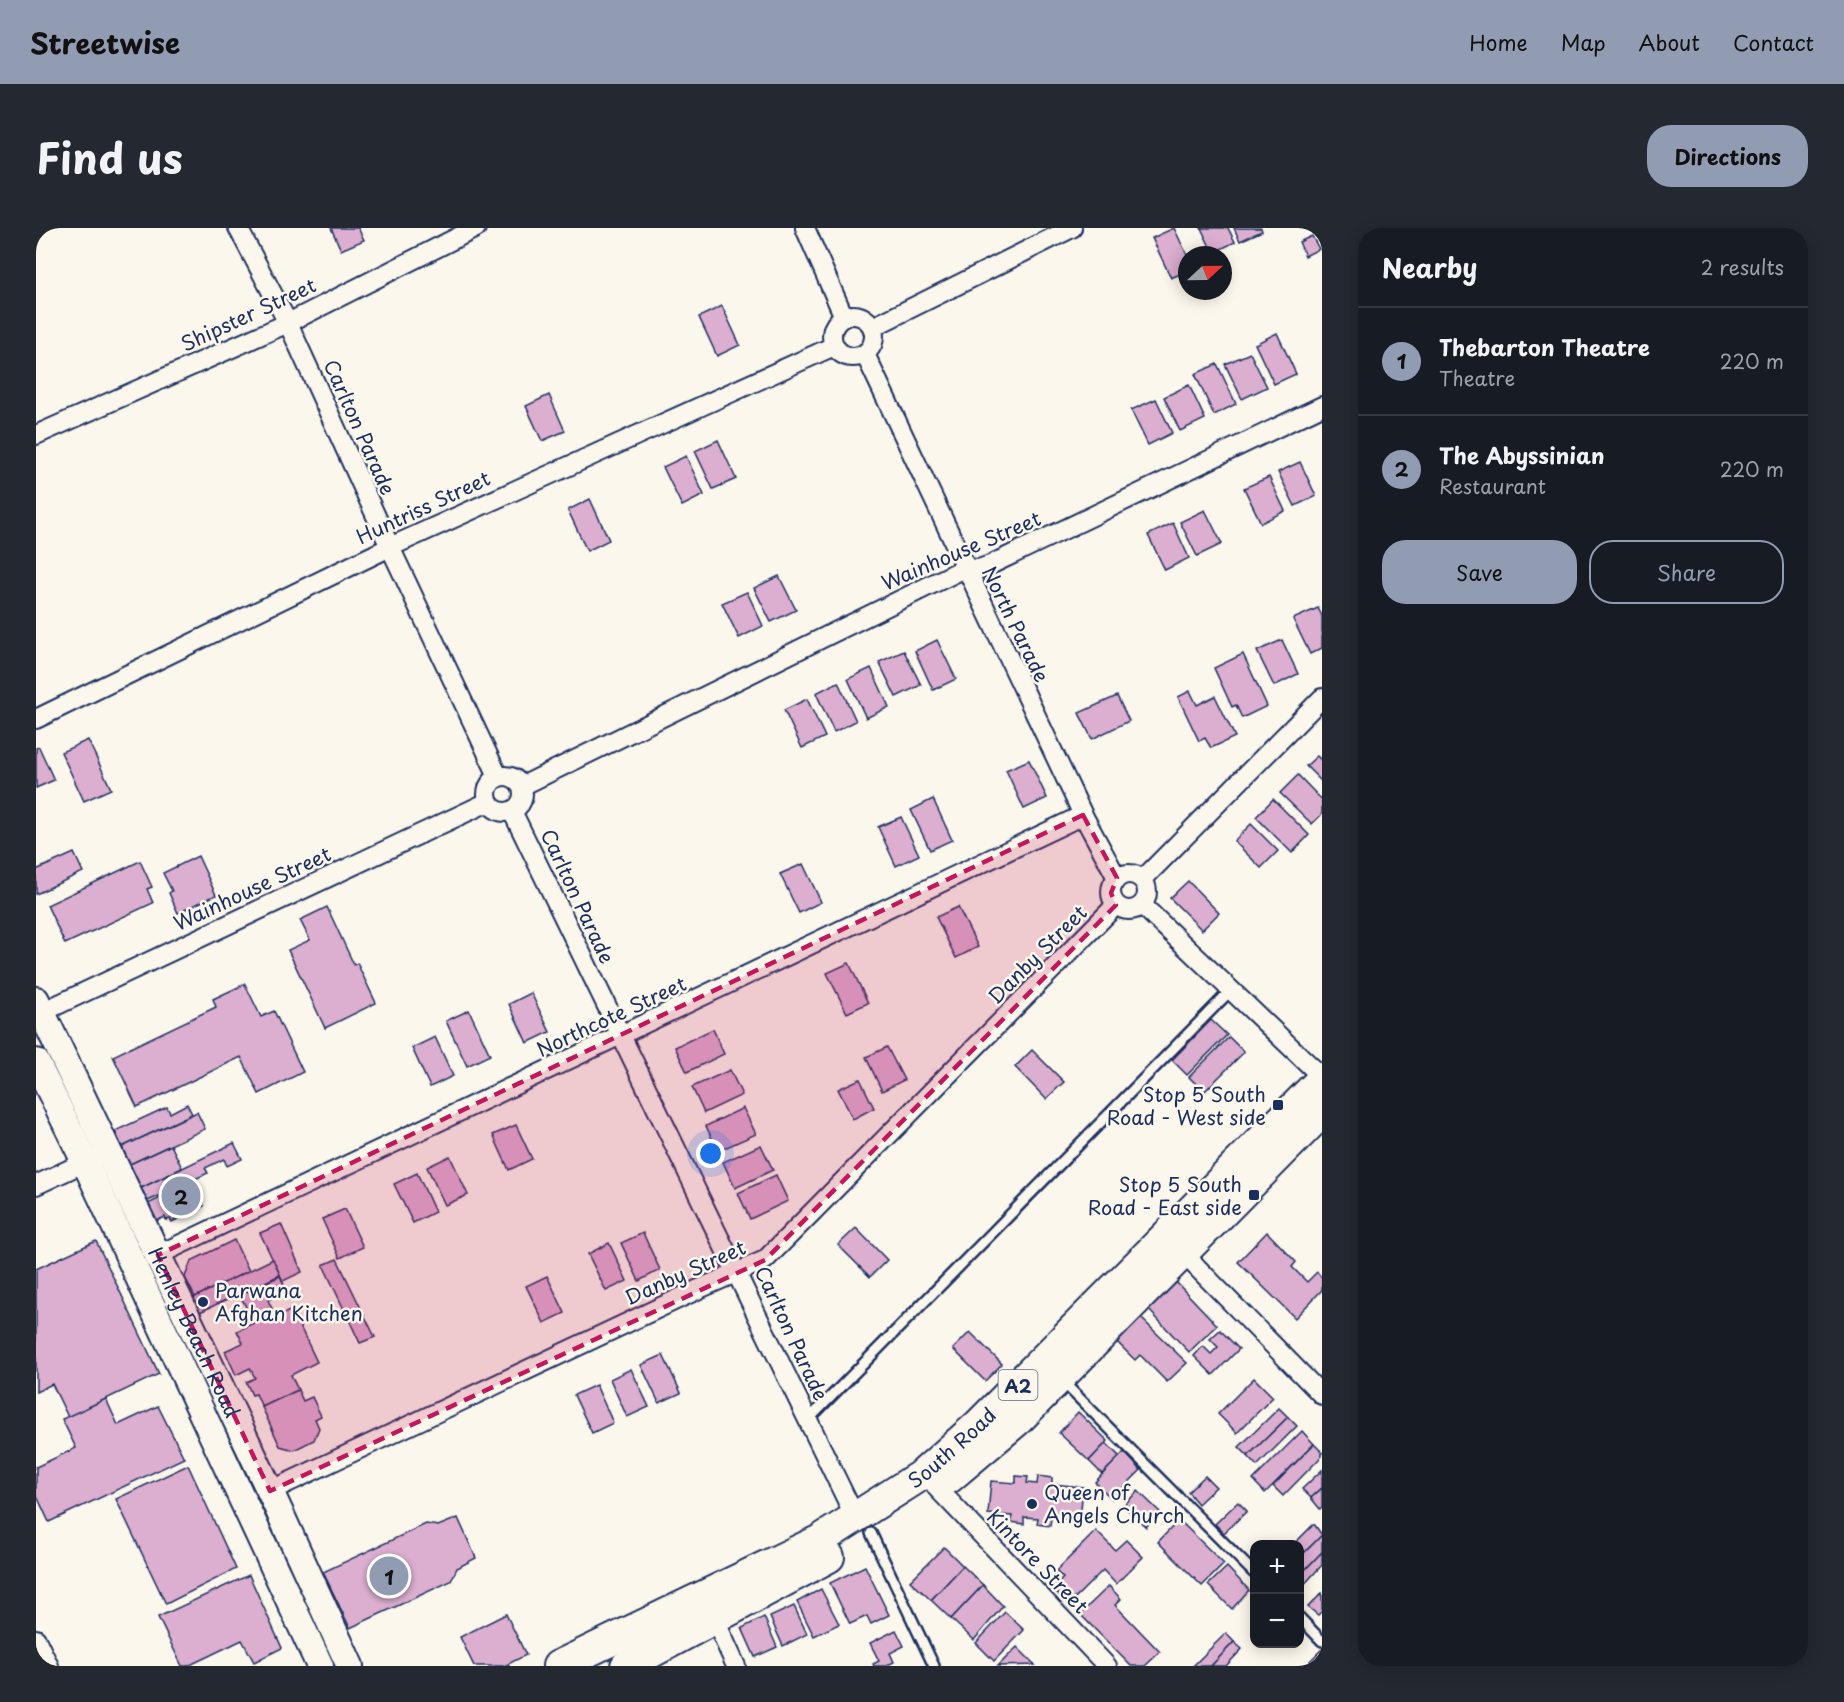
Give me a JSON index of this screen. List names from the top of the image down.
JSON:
{
  "streets": {
    "highway": ["A2", "South Road"],
    "main road": ["Henley Beach Road"],
    "street": [
      "Shipster Street",
      "Carlton Parade",
      "Huntriss Street",
      "Wainhouse Street",
      "North Parade",
      "Danby Street",
      "Northcote Street",
      "Kintore Street"
    ]
  },
  "crossings": [
    ["Shipster Street", "Carlton Parade"],
    ["Carlton Parade", "Huntriss Street"],
    ["Carlton Parade", "Wainhouse Street"],
    ["Carlton Parade", "Danby Street"],
    ["Carlton Parade", "Northcote Street"],
    ["Carlton Parade", "South Road"],
    ["Huntriss Street", "North Parade"],
    ["Wainhouse Street", "North Parade"],
    ["Wainhouse Street", "Henley Beach Road"],
    ["North Parade", "Danby Street"],
    ["North Parade", "Northcote Street"],
    ["Danby Street", "Henley Beach Road"],
    ["Northcote Street", "Henley Beach Road"],
    ["South Road", "Kintore Street"]
  ],
  "places": {
    "transit": ["Stop 5 South Road - West side", "Stop 5 South Road - East side"],
    "other": ["Parwana Afghan Kitchen", "Queen of Angels Church"]
  },
  "north": "right",
  "page": {
    "header": "Streetwise",
    "nav": [
      "Home",
      "Map",
      "About",
      "Contact"
    ],
    "title": "Find us",
    "buttons": [
      "Directions",
      ["Save", "Share"]
    ],
    "heading": ["Nearby", "2 results"],
    "list": [
      {
        "mark": "1",
        "name": "Thebarton Theatre",
        "note": "Theatre",
        "value": "220 m"
      },
      {
        "mark": "2",
        "name": "The Abyssinian",
        "note": "Restaurant",
        "value": "220 m"
      }
    ],
    "pins": ["2", "1"],
    "map_buttons": ["+", "−"]
  }
}
